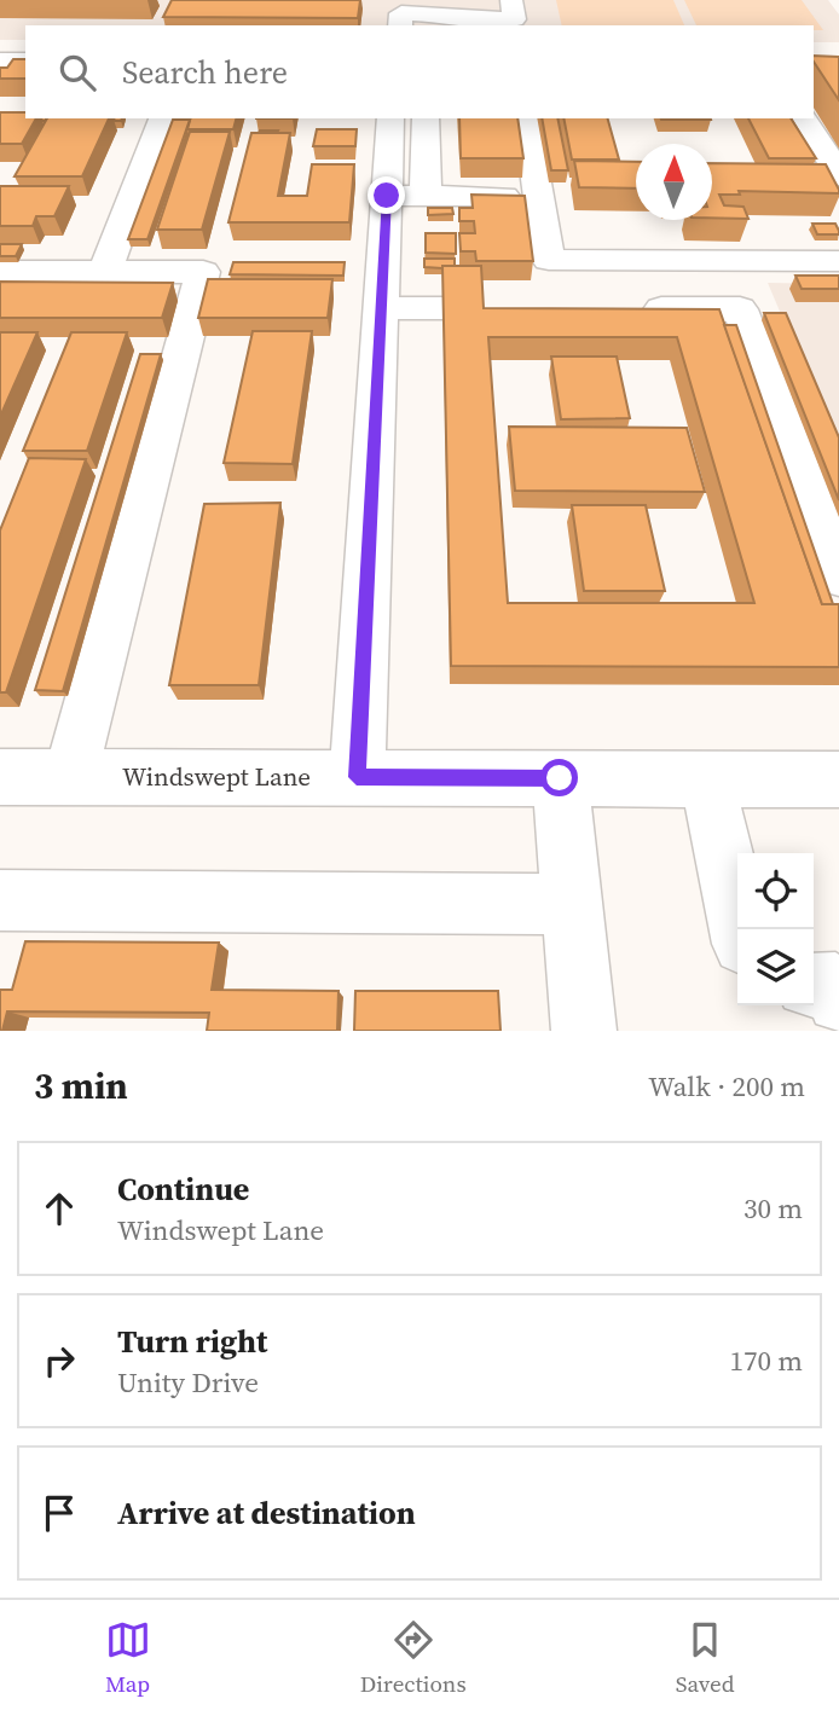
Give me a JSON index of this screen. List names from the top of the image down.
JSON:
{
  "streets": {
    "street": ["Windswept Lane"]
  },
  "north": "top",
  "page": {
    "search": "Search here",
    "heading": ["3 min", "Walk · 200 m"],
    "list": [
      ["Continue", "Windswept Lane", "30 m"],
      ["Turn right", "Unity Drive", "170 m"],
      "Arrive at destination"
    ],
    "nav": ["Map", "Directions", "Saved"]
  }
}
